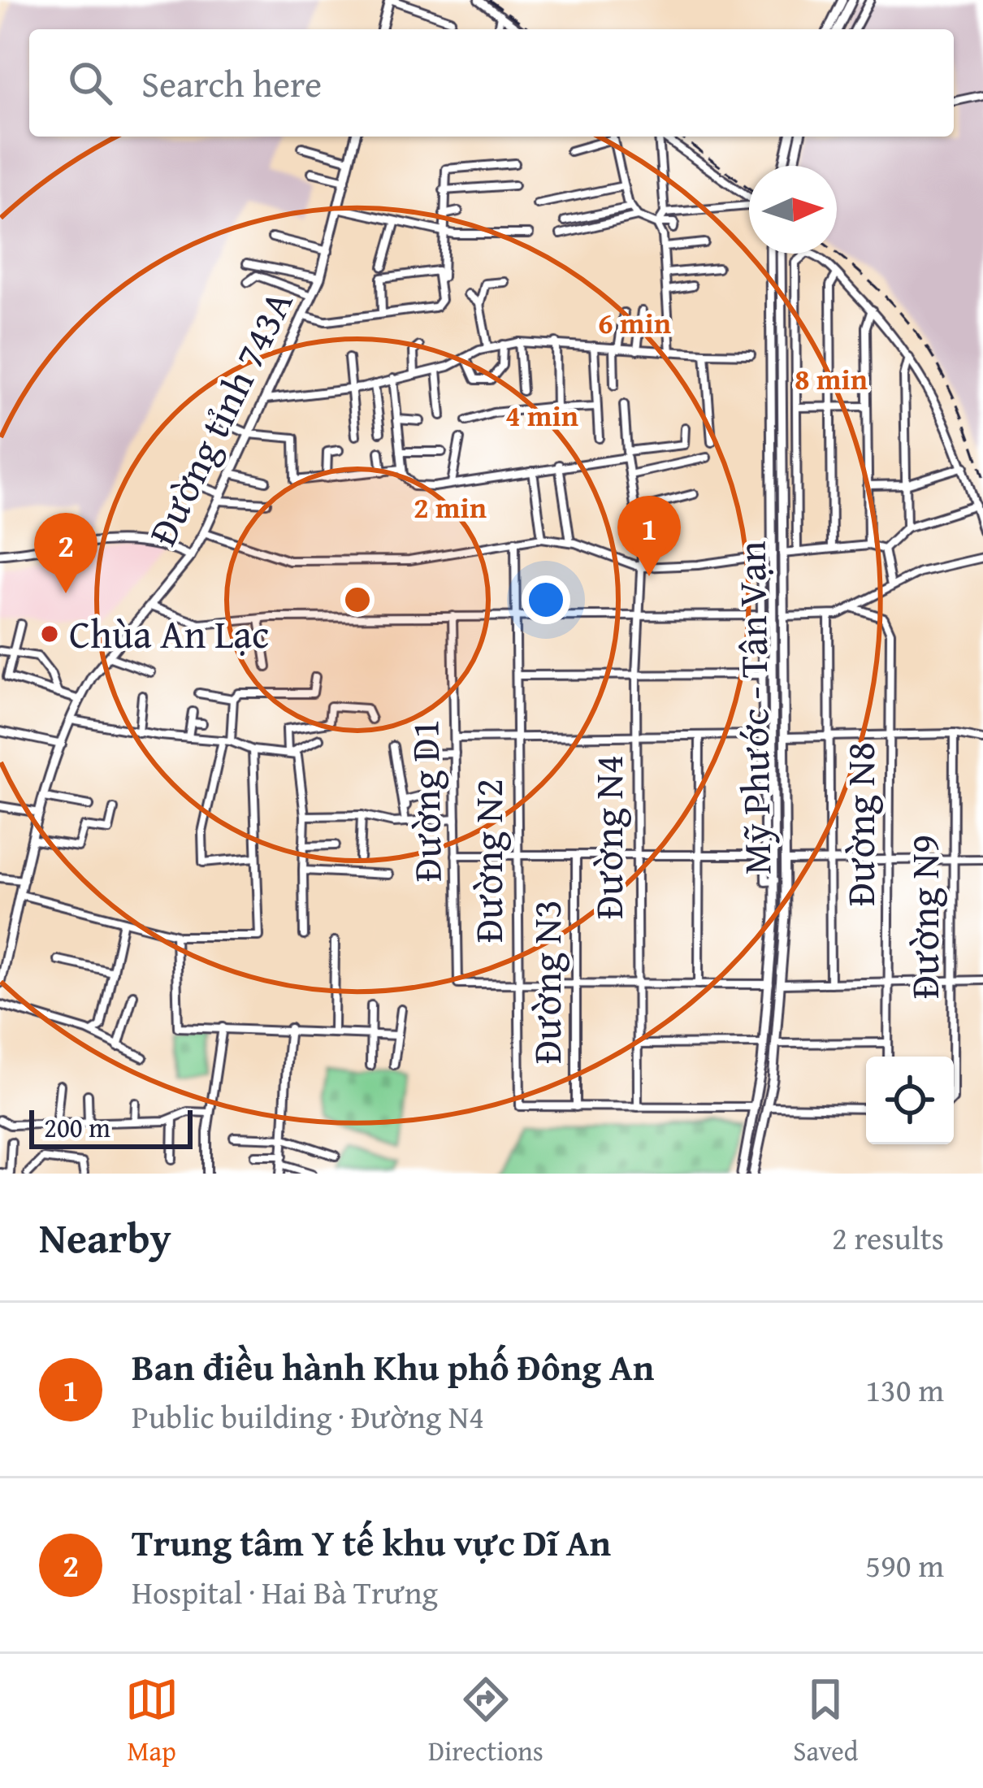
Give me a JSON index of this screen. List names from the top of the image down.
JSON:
{
  "streets": {
    "main road": ["Đường tỉnh 743A", "Mỹ Phước - Tân Vạn"],
    "street": [
      "Đường D1",
      "Đường N8",
      "Đường N4",
      "Đường N2",
      "Đường N9",
      "Đường N3"
    ]
  },
  "crossings": [
    ["Đường D1", "Đường N2"],
    ["Đường N2", "Đường N3"]
  ],
  "places": ["Chùa An Lạc"],
  "scale_bar": "200 m",
  "north": "right",
  "page": {
    "search": "Search here",
    "pins": ["1", "2"],
    "scale": "200 m",
    "heading": ["Nearby", "2 results"],
    "list": [
      {
        "mark": "1",
        "name": "Ban điều hành Khu phố Đông An",
        "note": "Public building · Đường N4",
        "value": "130 m"
      },
      {
        "mark": "2",
        "name": "Trung tâm Y tế khu vực Dĩ An",
        "note": "Hospital · Hai Bà Trưng",
        "value": "590 m"
      }
    ],
    "nav": ["Map", "Directions", "Saved"]
  },
  "rings": [
    "6 min",
    "8 min",
    "4 min",
    "2 min"
  ]
}
